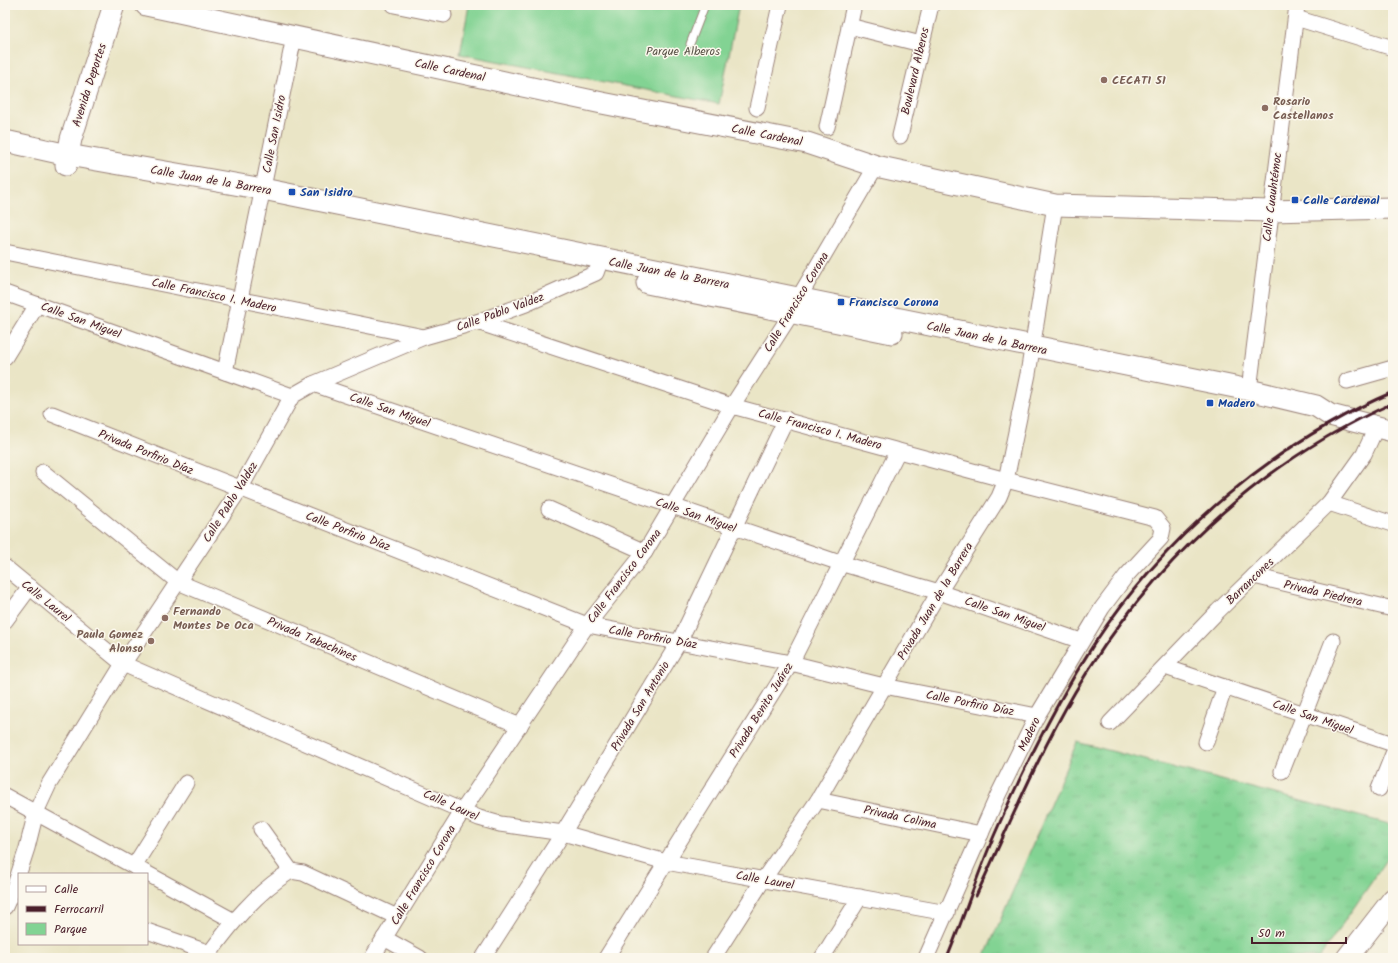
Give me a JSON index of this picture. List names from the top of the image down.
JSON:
{
  "streets": {
    "main road": ["Calle Cardenal", "Avenida Deportes", "Calle Juan de la Barrera"],
    "street": [
      "Boulevard Alberos",
      "Calle San Isidro",
      "Calle Cuauhtémoc",
      "Calle Francisco I. Madero",
      "Calle Francisco Corona",
      "Calle Pablo Valdez",
      "Calle San Miguel",
      "Privada Porfirio Díaz",
      "Calle Porfirio Díaz",
      "Barrancones",
      "Privada Piedrera",
      "Calle Laurel",
      "Privada Juan de la Barrera",
      "Privada Tabachines",
      "Privada San Antonio",
      "Privada Benito Juárez",
      "Madero",
      "Privada Colima"
    ]
  },
  "crossings": [
    ["Calle Cardenal", "Calle San Isidro"],
    ["Calle Cardenal", "Calle Cuauhtémoc"],
    ["Calle Cardenal", "Calle Francisco Corona"],
    ["Calle Cardenal", "Privada Juan de la Barrera"],
    ["Avenida Deportes", "Calle Juan de la Barrera"],
    ["Calle San Isidro", "Calle Juan de la Barrera"],
    ["Calle San Isidro", "Calle Francisco I. Madero"],
    ["Calle San Isidro", "Calle San Miguel"],
    ["Calle Juan de la Barrera", "Calle Cuauhtémoc"],
    ["Calle Juan de la Barrera", "Calle Francisco Corona"],
    ["Calle Juan de la Barrera", "Calle Pablo Valdez"],
    ["Calle Juan de la Barrera", "Barrancones"],
    ["Calle Juan de la Barrera", "Privada Juan de la Barrera"],
    ["Calle Francisco I. Madero", "Calle Francisco Corona"],
    ["Calle Francisco I. Madero", "Calle Pablo Valdez"],
    ["Calle Francisco I. Madero", "Privada Juan de la Barrera"],
    ["Calle Francisco I. Madero", "Privada San Antonio"],
    ["Calle Francisco I. Madero", "Privada Benito Juárez"],
    ["Calle Francisco I. Madero", "Madero"],
    ["Calle Francisco Corona", "Calle San Miguel"],
    ["Calle Francisco Corona", "Calle Porfirio Díaz"],
    ["Calle Francisco Corona", "Calle Laurel"],
    ["Calle Francisco Corona", "Privada Tabachines"],
    ["Calle Pablo Valdez", "Calle San Miguel"],
    ["Calle Pablo Valdez", "Privada Porfirio Díaz"],
    ["Calle Pablo Valdez", "Calle Porfirio Díaz"],
    ["Calle Pablo Valdez", "Calle Laurel"],
    ["Calle Pablo Valdez", "Privada Tabachines"],
    ["Calle San Miguel", "Barrancones"],
    ["Calle San Miguel", "Privada Juan de la Barrera"],
    ["Calle San Miguel", "Privada San Antonio"],
    ["Calle San Miguel", "Privada Benito Juárez"],
    ["Calle San Miguel", "Madero"],
    ["Privada Porfirio Díaz", "Calle Porfirio Díaz"],
    ["Calle Porfirio Díaz", "Privada Juan de la Barrera"],
    ["Calle Porfirio Díaz", "Privada San Antonio"],
    ["Calle Porfirio Díaz", "Privada Benito Juárez"],
    ["Calle Porfirio Díaz", "Madero"],
    ["Barrancones", "Privada Piedrera"],
    ["Calle Laurel", "Privada Juan de la Barrera"],
    ["Calle Laurel", "Privada San Antonio"],
    ["Calle Laurel", "Privada Benito Juárez"],
    ["Calle Laurel", "Madero"],
    ["Privada Juan de la Barrera", "Privada Colima"],
    ["Madero", "Privada Colima"]
  ],
  "parks": ["Parque Alberos"],
  "places": {
    "other": [
      "CECATI 51",
      "Rosario Castellanos",
      "Fernando Montes De Oca",
      "Paula Gomez Alonso"
    ],
    "transit": [
      "San Isidro",
      "Calle Cardenal",
      "Francisco Corona",
      "Madero"
    ]
  },
  "legend": ["Calle", "Ferrocarril", "Parque"],
  "scale_bar": "50 m"
}
